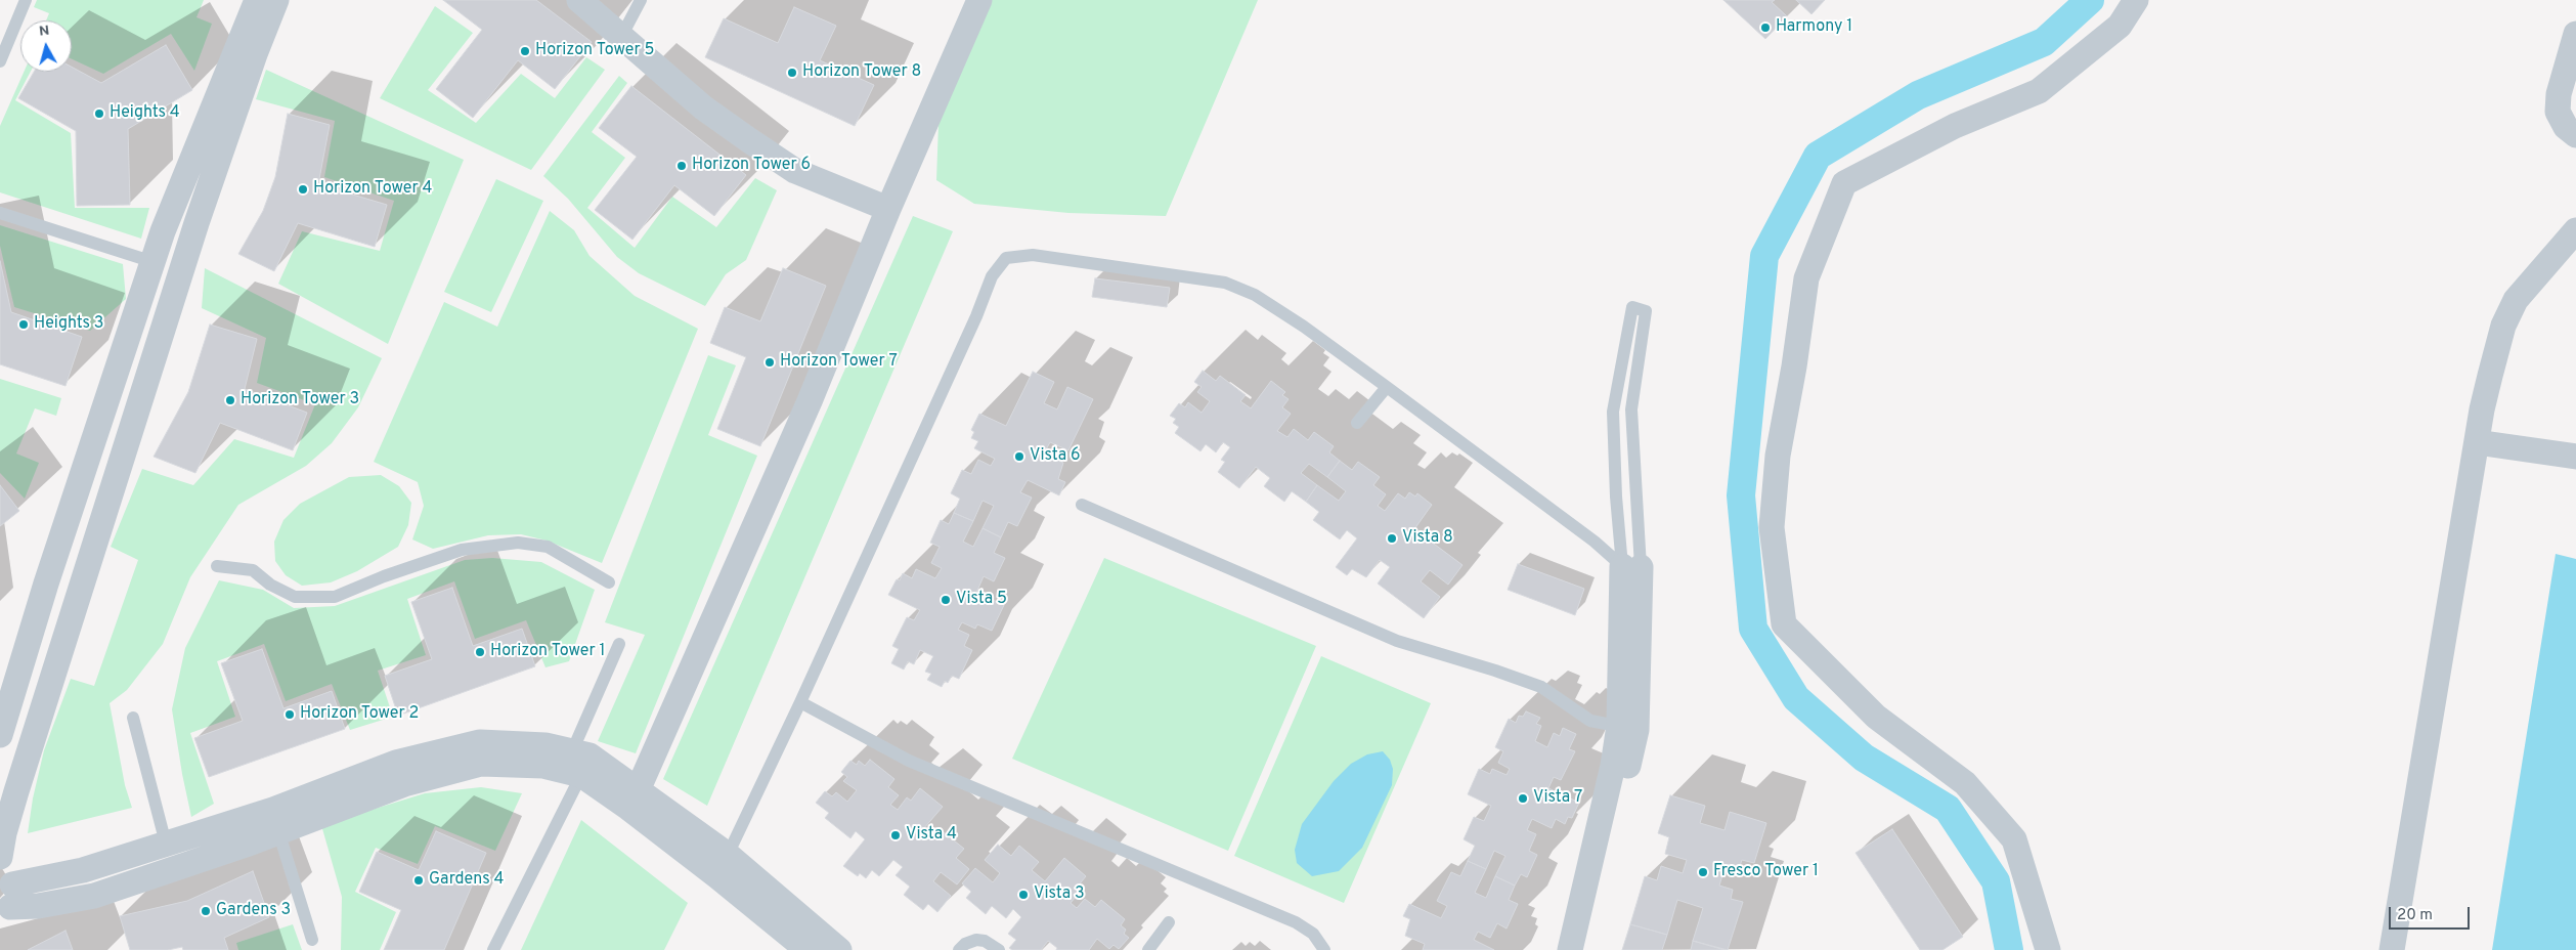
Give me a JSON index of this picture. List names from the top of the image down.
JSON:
{
  "places": [
    "Harmony 1",
    "Horizon Tower 5",
    "Horizon Tower 8",
    "Heights 4",
    "Horizon Tower 6",
    "Horizon Tower 4",
    "Heights 3",
    "Horizon Tower 7",
    "Horizon Tower 3",
    "Vista 6",
    "Vista 8",
    "Vista 5",
    "Horizon Tower 1",
    "Horizon Tower 2",
    "Vista 7",
    "Vista 4",
    "Fresco Tower 1",
    "Gardens 4",
    "Vista 3",
    "Gardens 3"
  ],
  "scale_bar": "20 m",
  "north": "top"
}
